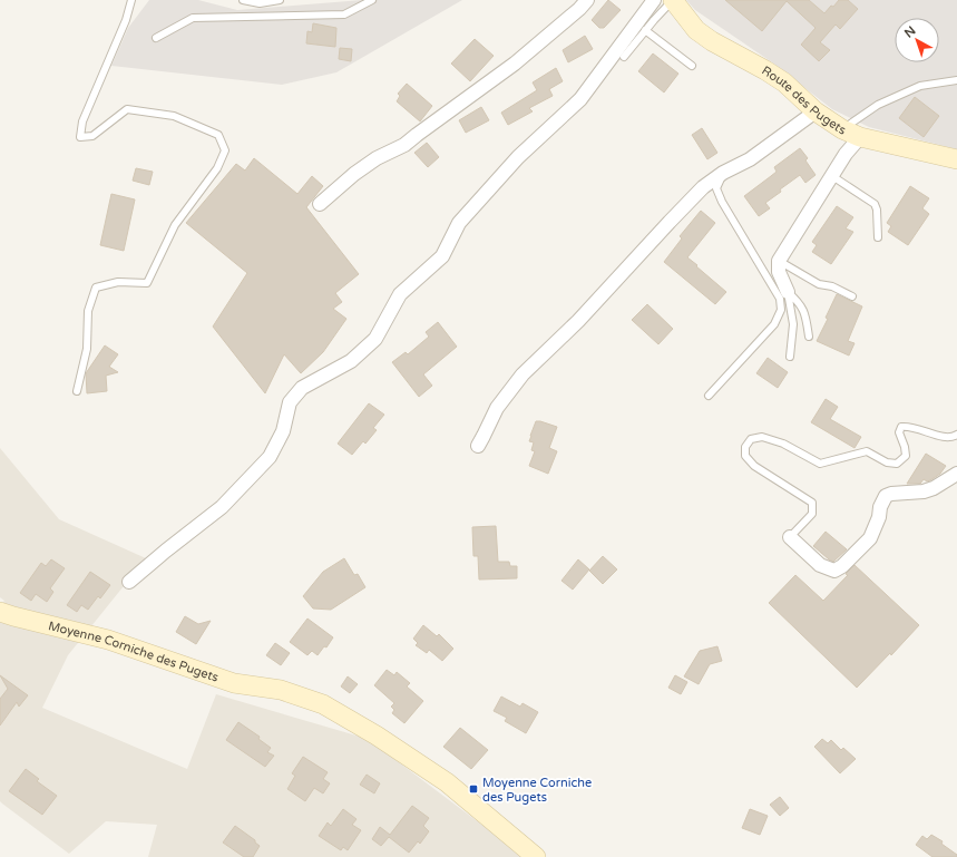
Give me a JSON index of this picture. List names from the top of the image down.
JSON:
{
  "streets": {
    "street": ["Route des Pugets", "Moyenne Corniche des Pugets"]
  },
  "places": {
    "transit": ["Moyenne Corniche des Pugets"]
  },
  "north": "top left"
}
